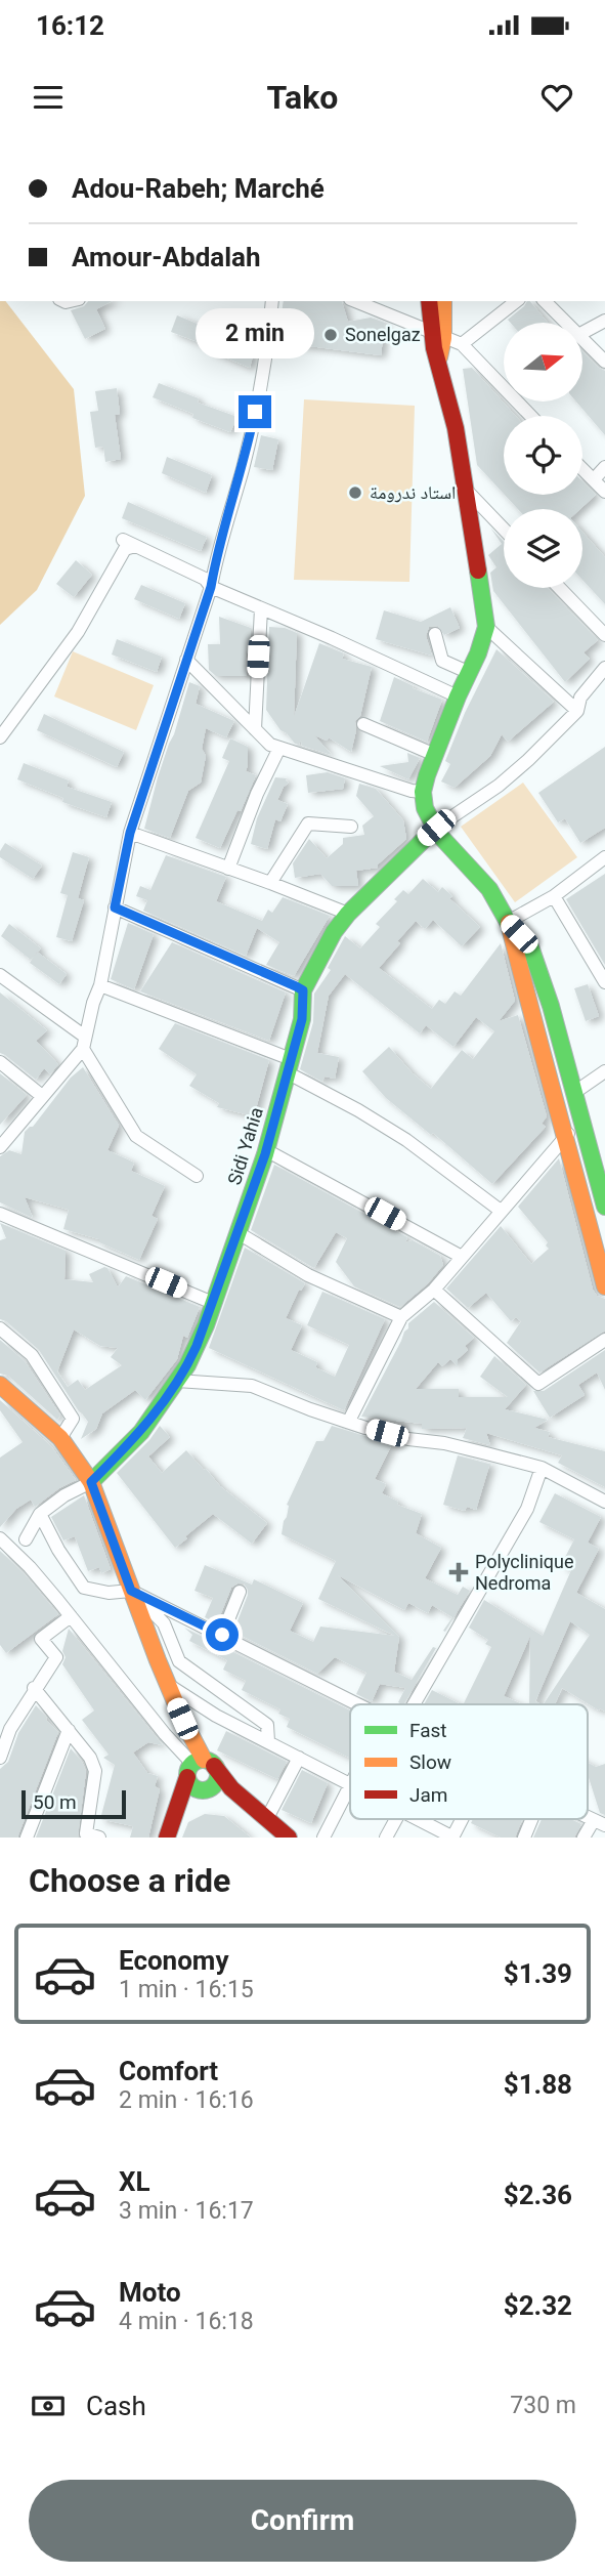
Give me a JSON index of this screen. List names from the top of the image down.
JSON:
{
  "streets": {
    "main road": ["Sidi Yahia"]
  },
  "places": {
    "other": ["Sonelgaz", "استاد ندرومة"],
    "health": ["Polyclinique Nedroma"]
  },
  "legend": ["Fast", "Slow", "Jam"],
  "scale_bar": "50 m",
  "north": "right",
  "page": {
    "status": "16:12",
    "header": "Tako",
    "banner": ["Adou-Rabeh; Marché", "Amour-Abdalah"],
    "bubble": "2 min",
    "scale": "50 m",
    "heading": "Choose a ride",
    "list": [
      {
        "name": "Economy",
        "note": "1 min · 16:15",
        "value": "$1.39"
      },
      {
        "name": "Comfort",
        "note": "2 min · 16:16",
        "value": "$1.88"
      },
      {
        "name": "XL",
        "note": "3 min · 16:17",
        "value": "$2.36"
      },
      {
        "name": "Moto",
        "note": "4 min · 16:18",
        "value": "$2.32"
      }
    ],
    "pay": ["Cash", "730 m"],
    "buttons": "Confirm"
  }
}
